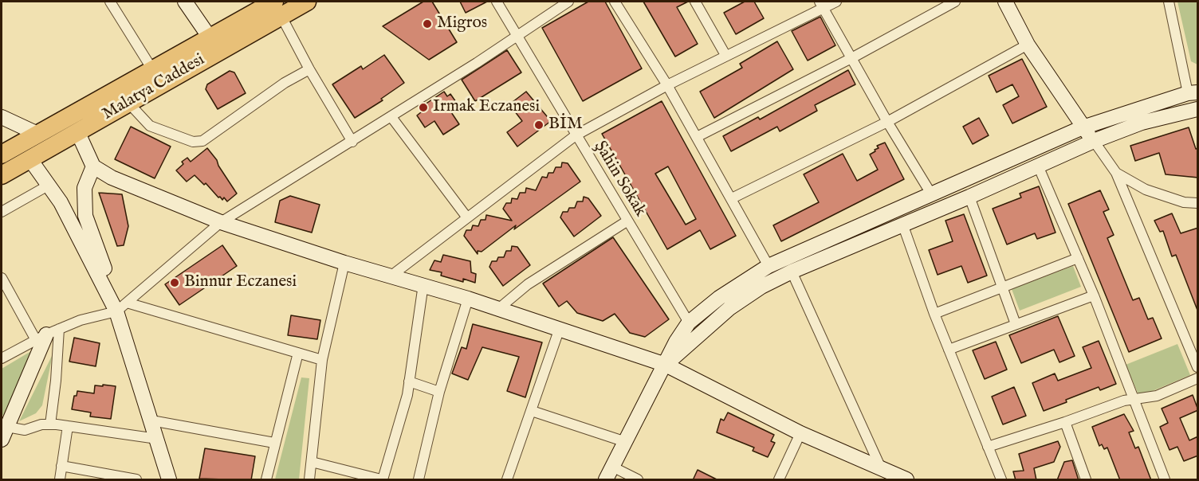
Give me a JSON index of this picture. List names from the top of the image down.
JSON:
{
  "streets": {
    "highway": ["Malatya Caddesi"],
    "street": ["Şahin Sokak"]
  },
  "places": [
    "Migros",
    "Irmak Eczanesi",
    "BİM",
    "Binnur Eczanesi"
  ]
}
